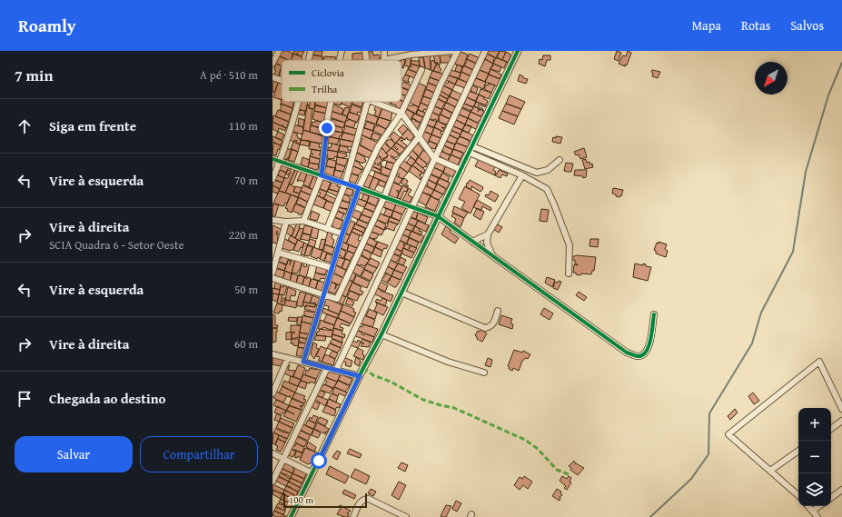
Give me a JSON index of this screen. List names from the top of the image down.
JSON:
{
  "legend": ["Ciclovia", "Trilha"],
  "scale_bar": "100 m",
  "north": "bottom left",
  "page": {
    "header": "Roamly",
    "nav": ["Mapa", "Rotas", "Salvos"],
    "heading": ["7 min", "A pé · 510 m"],
    "list": [
      ["Siga em frente", "110 m"],
      ["Vire à esquerda", "70 m"],
      ["Vire à direita", "SCIA Quadra 6 - Setor Oeste", "220 m"],
      ["Vire à esquerda", "50 m"],
      ["Vire à direita", "60 m"],
      "Chegada ao destino"
    ],
    "map_buttons": ["+", "−"],
    "buttons": ["Salvar", "Compartilhar"],
    "scale": "100 m"
  }
}
